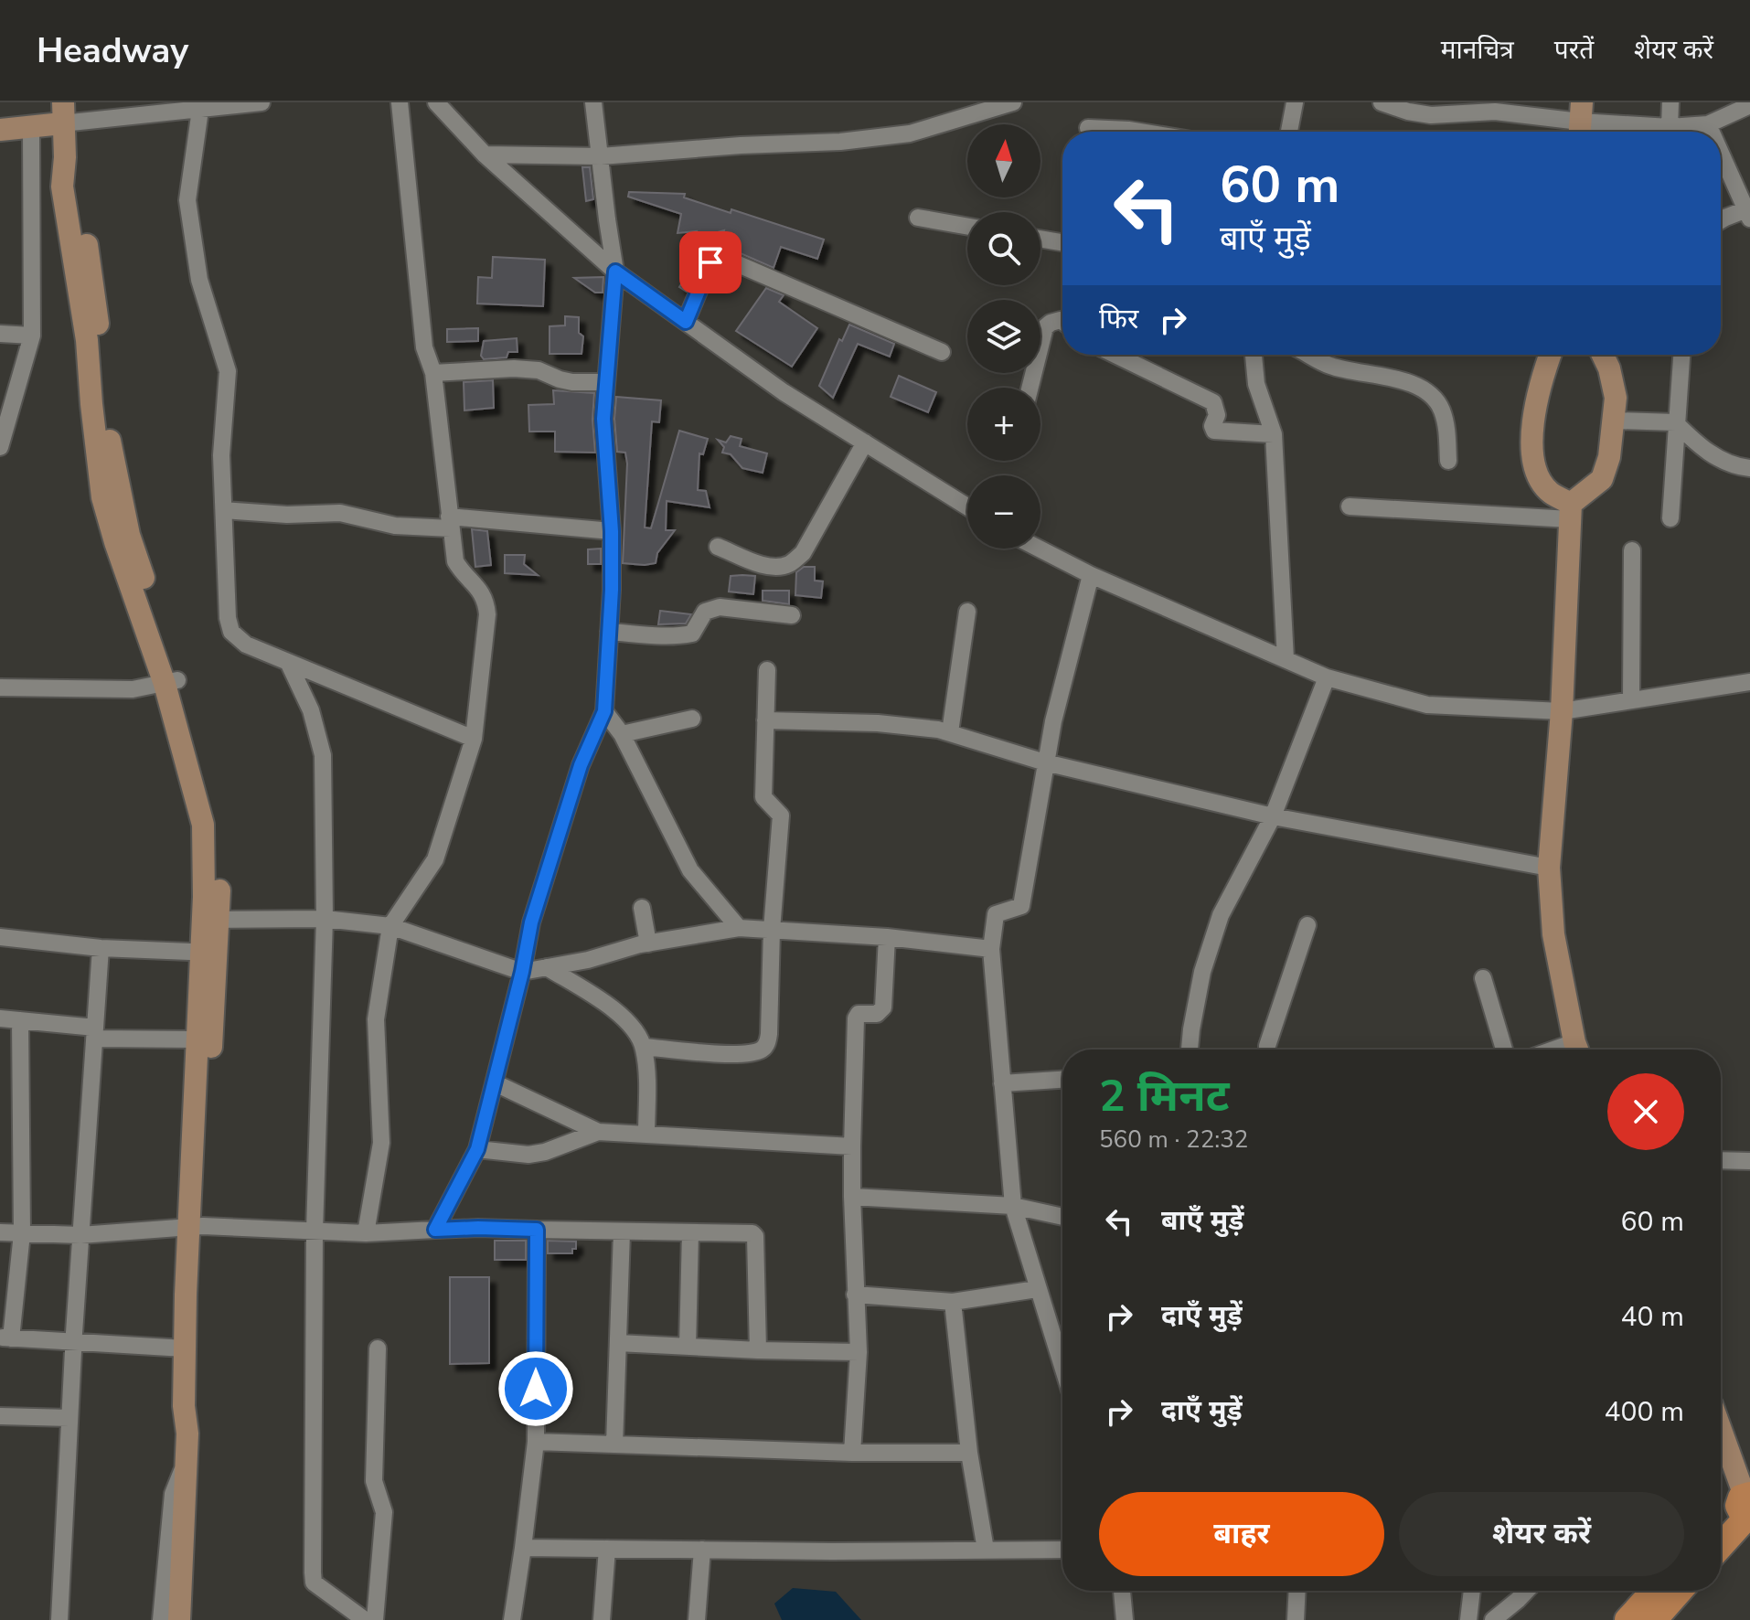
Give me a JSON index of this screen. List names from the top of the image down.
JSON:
{
  "north": "top",
  "page": {
    "header": "Headway",
    "nav": ["मानचित्र", "परतें", "शेयर करें"],
    "map_buttons": ["+", "−"],
    "turn": ["60 m", "बाएँ मुड़ें"],
    "then": "फिर",
    "heading": ["2 मिनट", "560 m · 22:32"],
    "list": [
      {
        "name": "बाएँ मुड़ें",
        "value": "60 m"
      },
      {
        "name": "दाएँ मुड़ें",
        "value": "40 m"
      },
      {
        "name": "दाएँ मुड़ें",
        "value": "400 m"
      }
    ],
    "buttons": ["बाहर", "शेयर करें"]
  }
}
